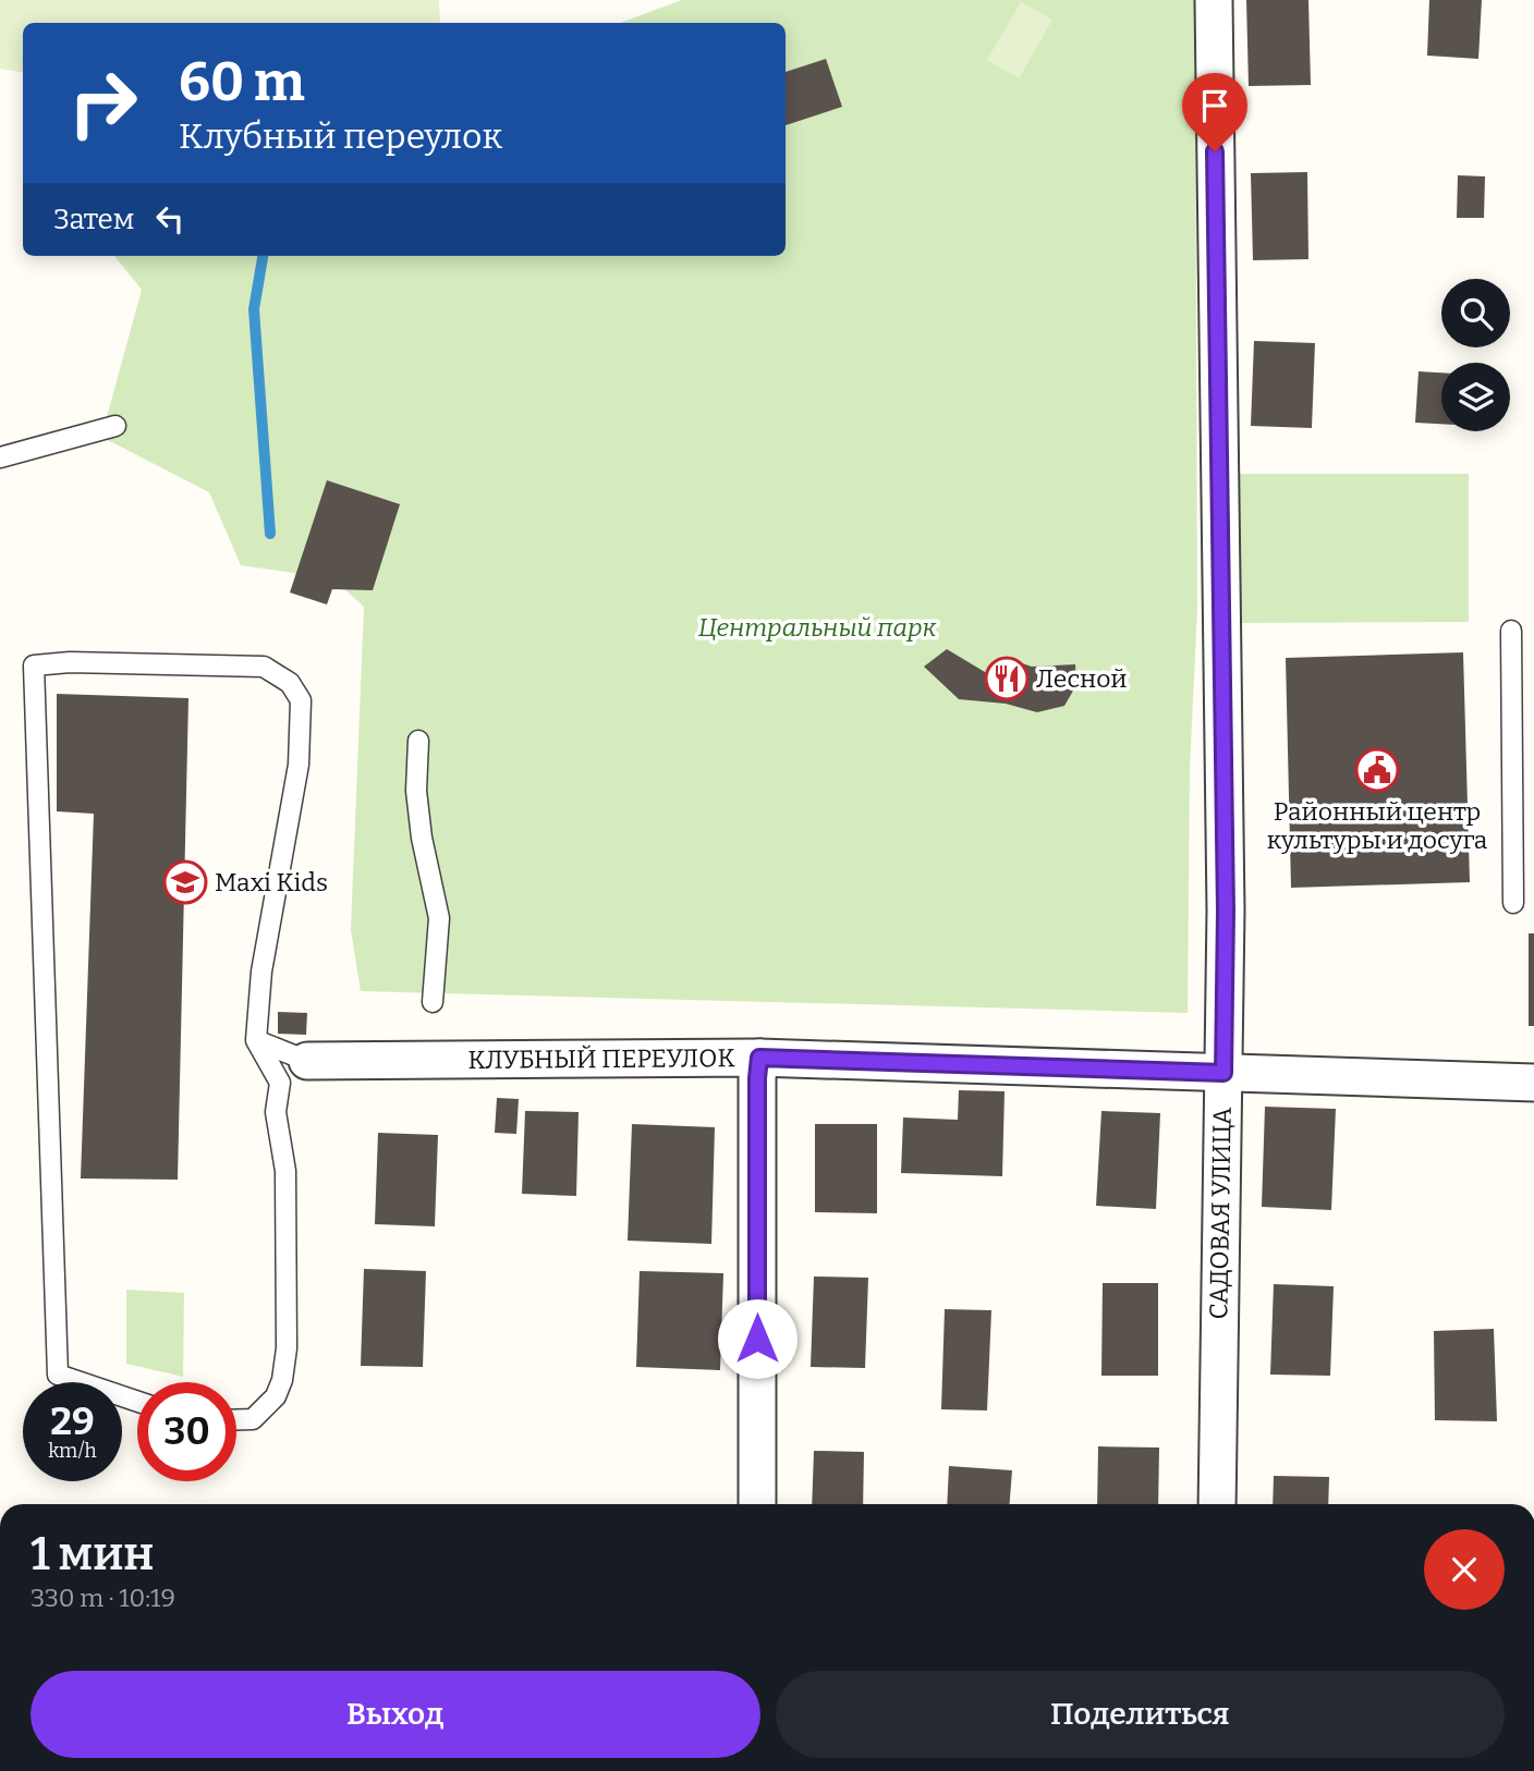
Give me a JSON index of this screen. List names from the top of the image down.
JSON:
{
  "streets": {
    "street": ["КЛУБНЫЙ ПЕРЕУЛОК", "САДОВАЯ УЛИЦА"]
  },
  "crossings": [
    ["КЛУБНЫЙ ПЕРЕУЛОК", "САДОВАЯ УЛИЦА"]
  ],
  "parks": ["Центральный парк"],
  "places": {
    "restaurant": ["Лесной"],
    "public building": ["Районный центр культуры и досуга"],
    "school or university": ["Maxi Kids"]
  },
  "page": {
    "turn": ["60 m", "Клубный переулок"],
    "then": "Затем",
    "speed": "29 km/h",
    "limit": "30",
    "heading": ["1 мин", "330 m · 10:19"],
    "buttons": ["Выход", "Поделиться"]
  }
}
